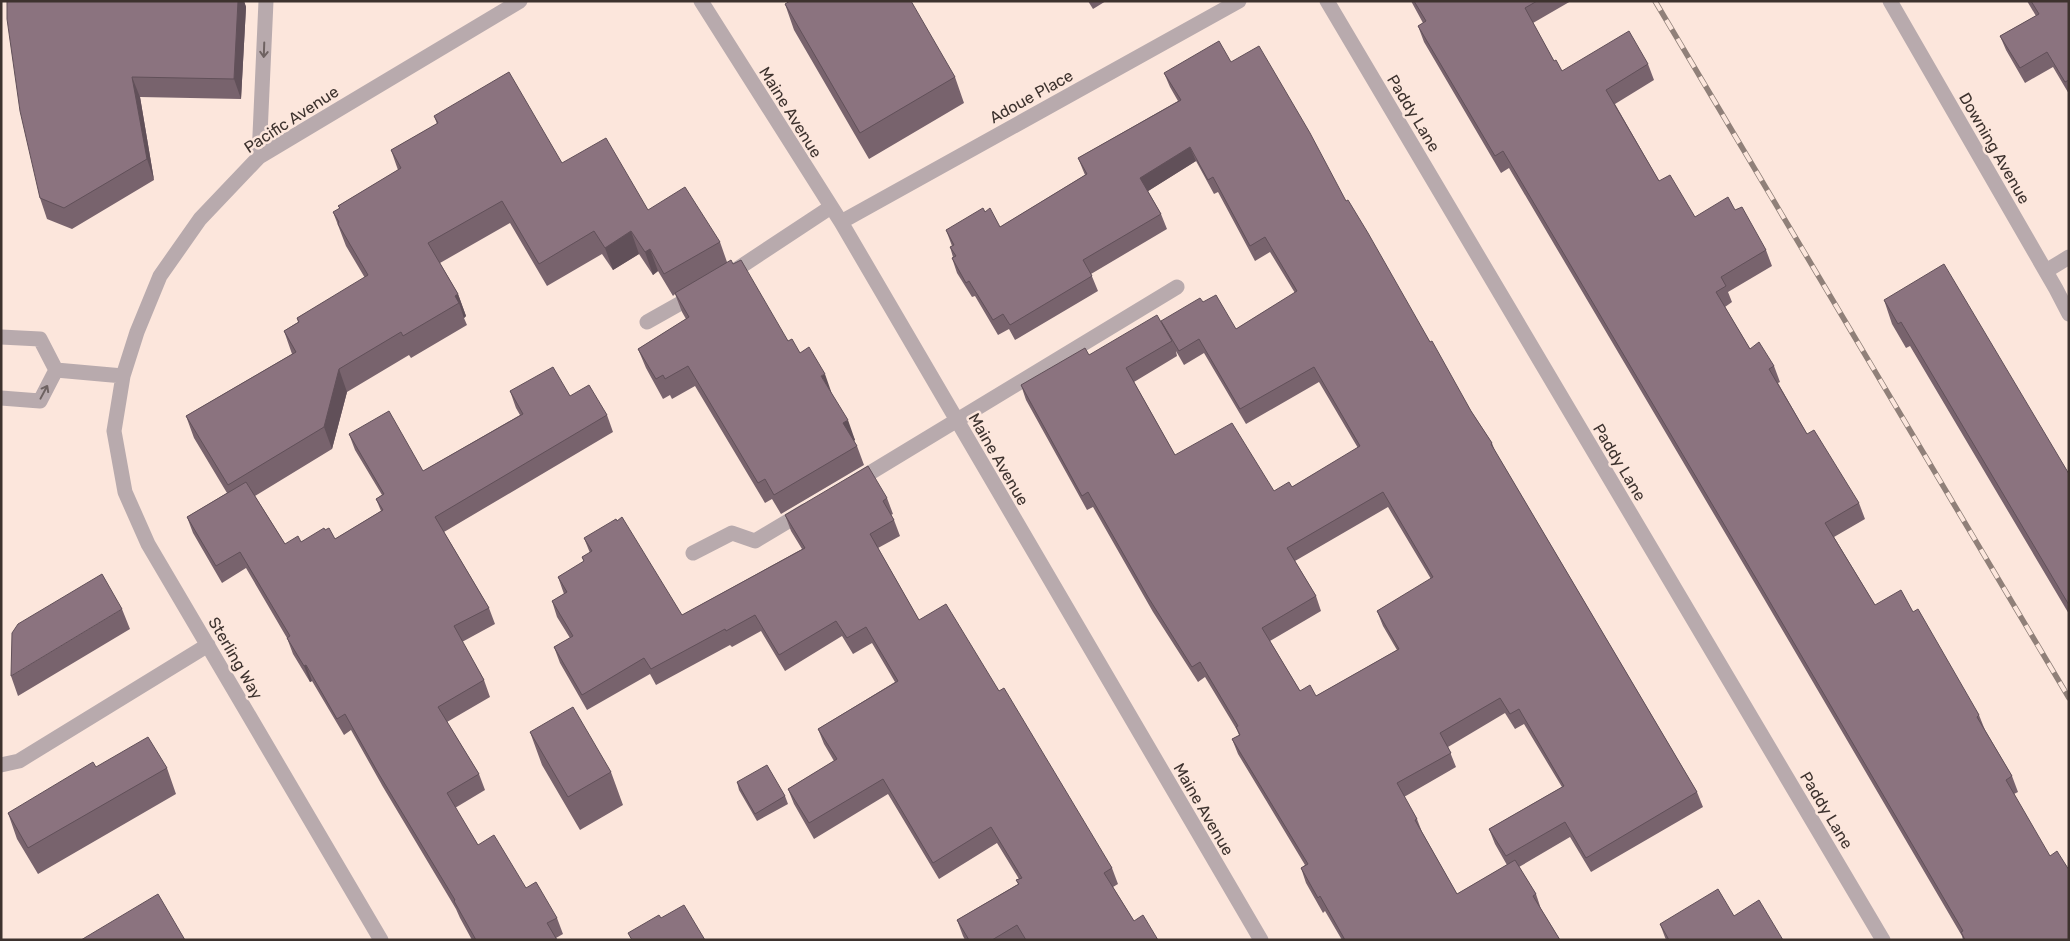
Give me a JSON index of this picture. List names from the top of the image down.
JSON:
{
  "streets": {
    "street": [
      "Adoue Place",
      "Maine Avenue",
      "Paddy Lane",
      "Pacific Avenue",
      "Downing Avenue",
      "Sterling Way"
    ]
  },
  "crossings": [
    ["Adoue Place", "Maine Avenue"],
    ["Pacific Avenue", "Sterling Way"]
  ]
}
